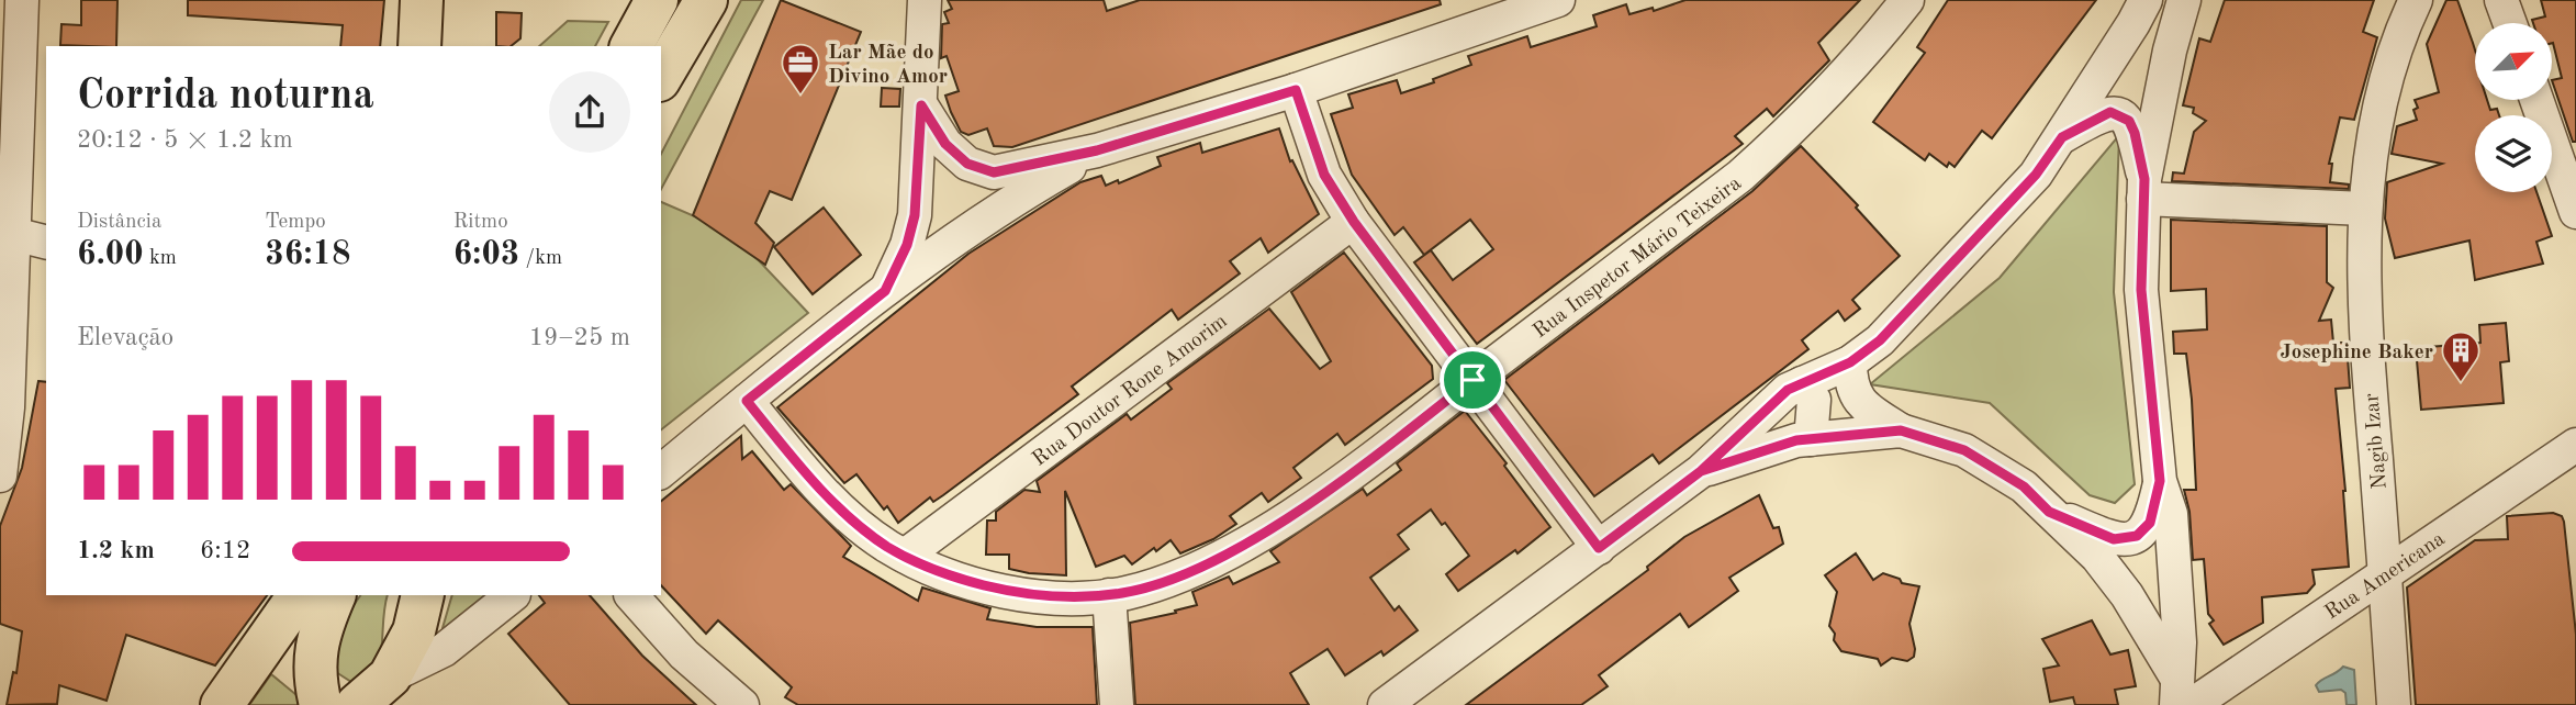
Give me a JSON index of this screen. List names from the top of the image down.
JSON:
{
  "streets": {
    "street": [
      "Rua Inspetor Mário Teixeira",
      "Rua Doutor Rone Amorim",
      "Nagib Izar",
      "Rua Americana"
    ]
  },
  "crossings": [
    ["Rua Inspetor Mário Teixeira", "Rua Doutor Rone Amorim"],
    ["Nagib Izar", "Rua Americana"]
  ],
  "places": {
    "office": ["Lar Mãe do Divino Amor"],
    "building": ["Josephine Baker"]
  },
  "north": "top right",
  "page": {
    "heading": ["Corrida noturna", "20:12 · 5 × 1.2 km"],
    "stats": [
      ["Distância", "6.00 km"],
      ["Tempo", "36:18"],
      ["Ritmo", "6:03 /km"]
    ],
    "chart": ["Elevação", "19–25 m"],
    "list": [
      {
        "name": "1.2 km",
        "note": "6:12"
      }
    ]
  }
}
